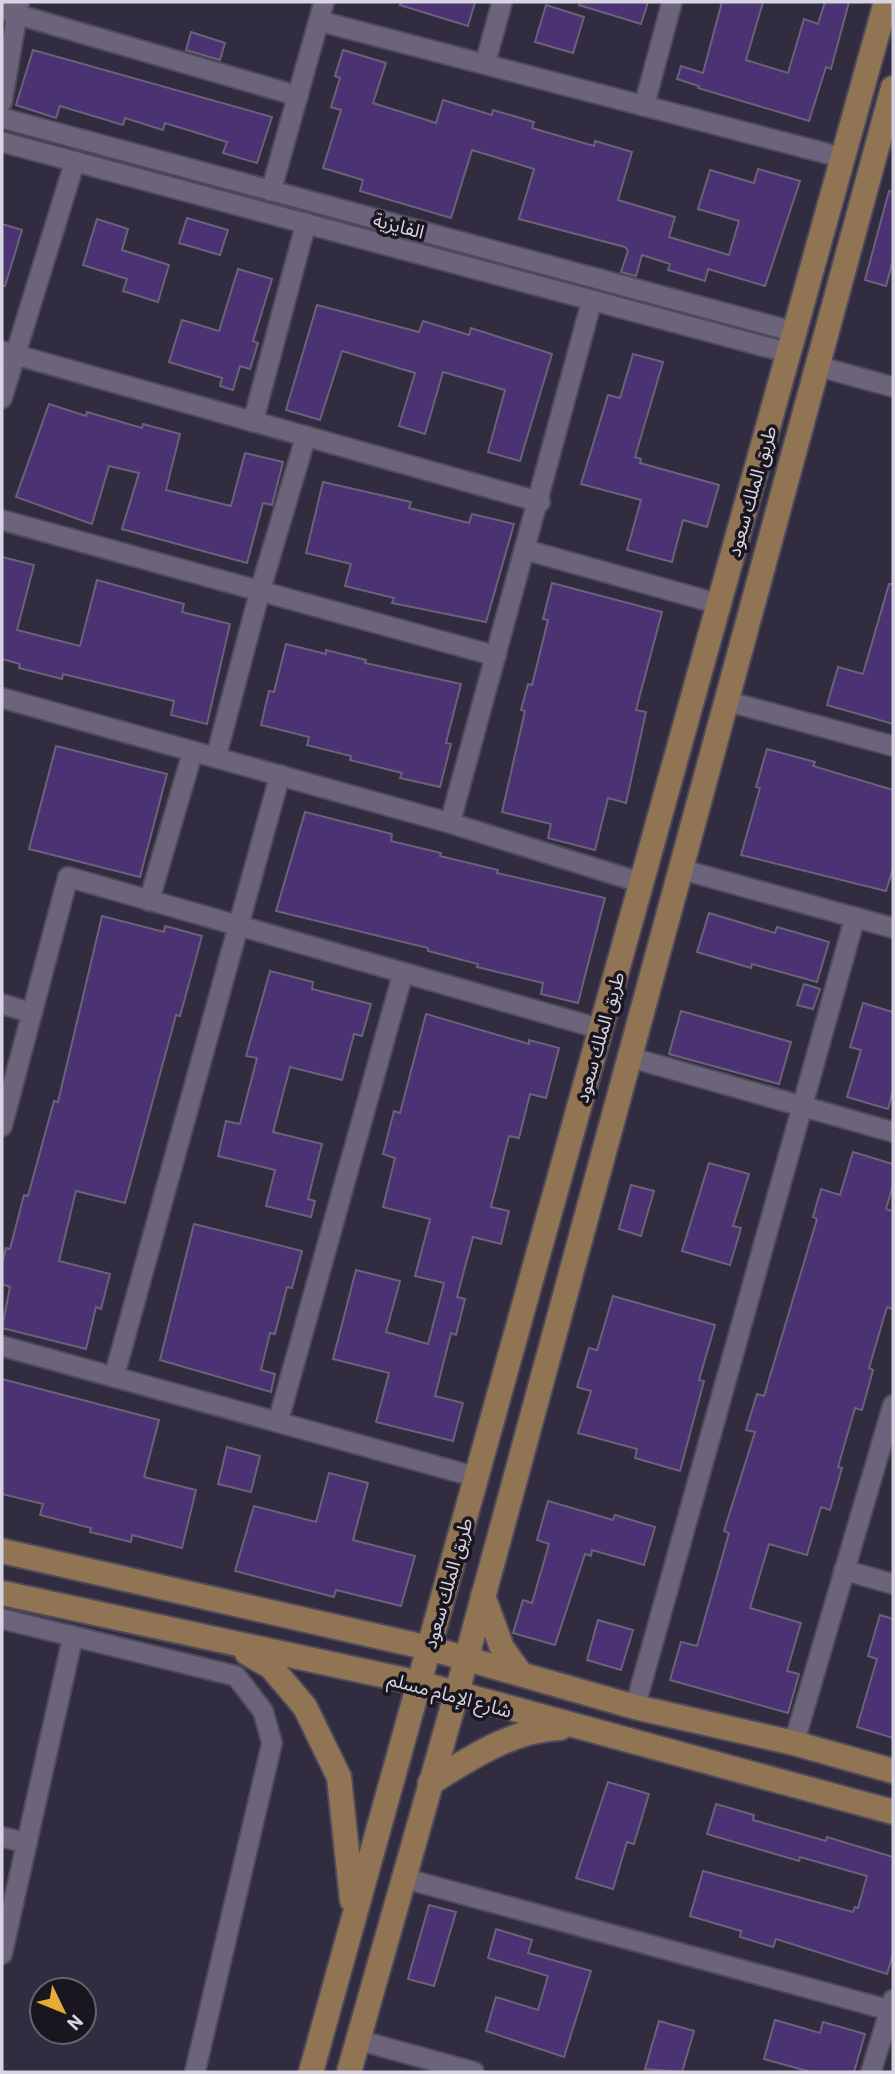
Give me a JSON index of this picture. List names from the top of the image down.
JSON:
{
  "streets": {
    "main road": ["طريق الملك سعود", "شارع الإمام مسلم"],
    "street": ["الفايزية"]
  },
  "crossings": [
    ["الفايزية", "طريق الملك سعود"],
    ["طريق الملك سعود", "شارع الإمام مسلم"]
  ],
  "north": "bottom right"
}
